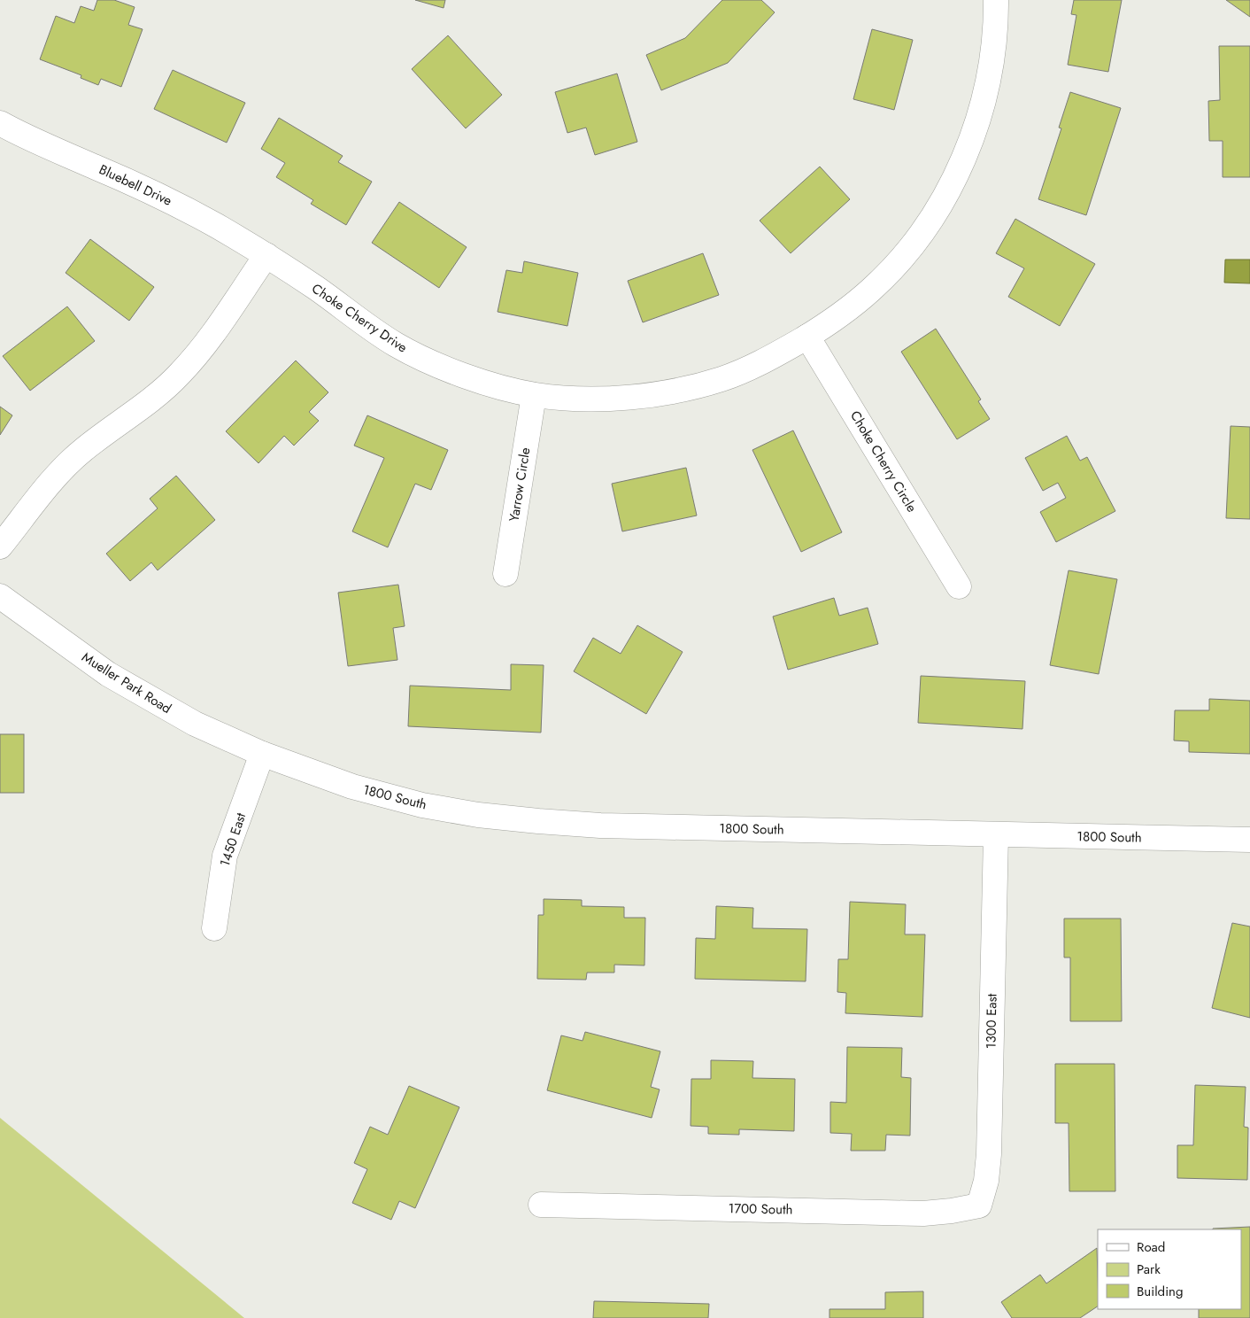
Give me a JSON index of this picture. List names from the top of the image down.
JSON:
{
  "streets": {
    "street": [
      "Bluebell Drive",
      "Choke Cherry Drive",
      "Choke Cherry Circle",
      "Yarrow Circle",
      "Mueller Park Road",
      "1800 South",
      "1450 East",
      "1300 East",
      "1700 South"
    ]
  },
  "crossings": [
    ["Bluebell Drive", "Choke Cherry Drive"],
    ["Choke Cherry Drive", "Choke Cherry Circle"],
    ["Choke Cherry Drive", "Yarrow Circle"],
    ["Mueller Park Road", "1800 South"],
    ["Mueller Park Road", "1450 East"],
    ["1800 South", "1450 East"],
    ["1800 South", "1300 East"],
    ["1300 East", "1700 South"]
  ],
  "legend": ["Road", "Park", "Building"]
}
